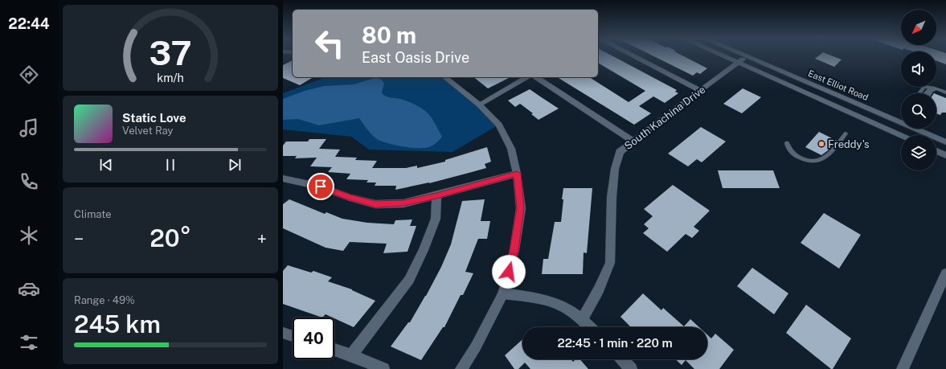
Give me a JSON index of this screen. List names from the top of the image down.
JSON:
{
  "streets": {
    "street": ["East Elliot Road", "South Kachina Drive"]
  },
  "crossings": [
    ["East Elliot Road", "South Kachina Drive"]
  ],
  "places": ["Freddy's"],
  "north": "bottom left",
  "page": {
    "tabs": "22:44",
    "turn": ["80 m", "East Oasis Drive"],
    "song": ["Static Love", "Velvet Ray"],
    "tile": [
      "Climate",
      ["Range · 49%", "245 km"]
    ],
    "heat": ["−", "20°", "+"],
    "limit": "40",
    "trip": "22:45 · 1 min · 220 m",
    "gauge": ["37", "km/h"]
  }
}
